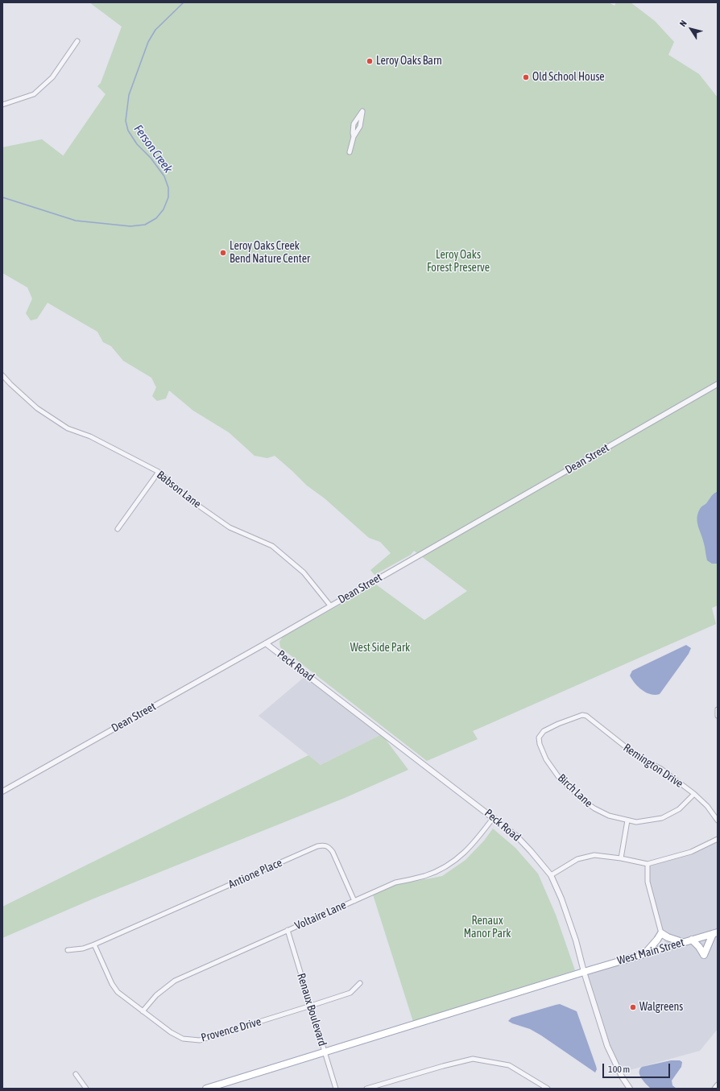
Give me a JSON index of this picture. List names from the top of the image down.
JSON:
{
  "streets": {
    "main road": ["West Main Street"],
    "street": [
      "Dean Street",
      "Babson Lane",
      "Peck Road",
      "Remington Drive",
      "Birch Lane",
      "Antione Place",
      "Voltaire Lane",
      "Renaux Boulevard",
      "Provence Drive"
    ]
  },
  "crossings": [
    ["Dean Street", "Babson Lane"],
    ["Dean Street", "Peck Road"],
    ["Peck Road", "Voltaire Lane"],
    ["Peck Road", "West Main Street"],
    ["Remington Drive", "Birch Lane"],
    ["Antione Place", "Voltaire Lane"],
    ["Antione Place", "Provence Drive"],
    ["Voltaire Lane", "Renaux Boulevard"],
    ["Voltaire Lane", "Provence Drive"],
    ["West Main Street", "Renaux Boulevard"],
    ["Renaux Boulevard", "Provence Drive"]
  ],
  "water": ["Ferson Creek"],
  "parks": ["Leroy Oaks Forest Preserve", "West Side Park", "Renaux Manor Park"],
  "places": [
    "Leroy Oaks Barn",
    "Old School House",
    "Leroy Oaks Creek Bend Nature Center",
    "Walgreens"
  ],
  "scale_bar": "100 m",
  "north": "top left"
}
